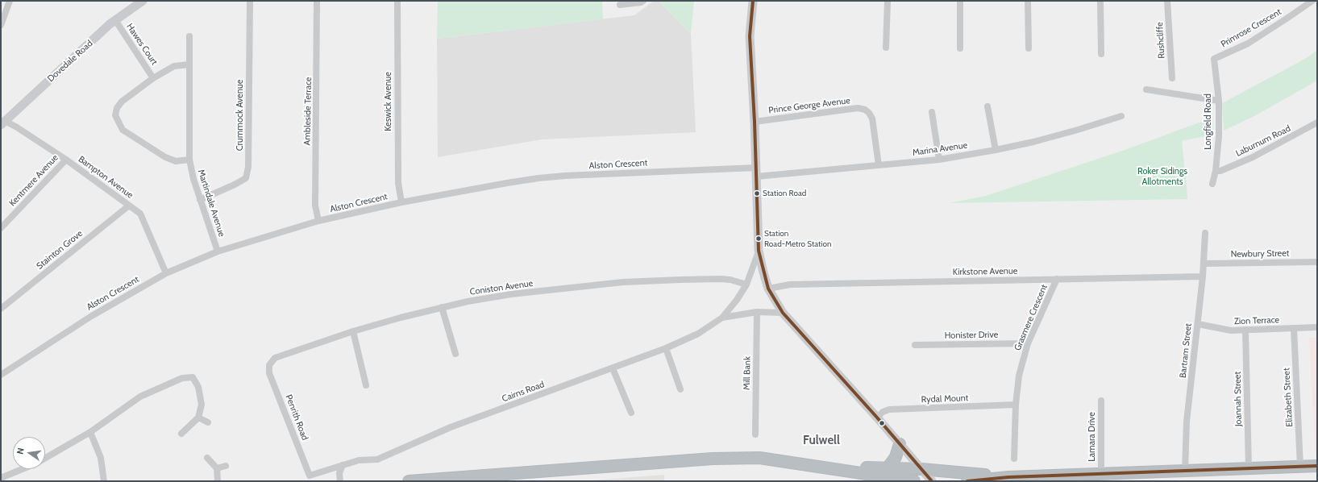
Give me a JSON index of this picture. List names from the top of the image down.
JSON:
{
  "streets": {
    "main road": ["Dovedale Road"],
    "street": [
      "Primrose Crescent",
      "Rushcliffe",
      "Hawes Court",
      "Keswick Avenue",
      "Prince George Avenue",
      "Ambleside Terrace",
      "Crummock Avenue",
      "Longfield Road",
      "Laburnum Road",
      "Marina Avenue",
      "Alston Crescent",
      "Bampton Avenue",
      "Kentmere Avenue",
      "Martindale Avenue",
      "Stainton Grove",
      "Newbury Street",
      "Kirkstone Avenue",
      "Coniston Avenue",
      "Grasmere Crescent",
      "Zion Terrace",
      "Honister Drive",
      "Bartram Street",
      "Mill Bank",
      "Cairns Road",
      "Elizabeth Street",
      "Rydal Mount",
      "Joannah Street",
      "Penrith Road",
      "Lamara Drive"
    ]
  },
  "crossings": [
    ["Primrose Crescent", "Longfield Road"],
    ["Hawes Court", "Dovedale Road"],
    ["Dovedale Road", "Bampton Avenue"],
    ["Keswick Avenue", "Alston Crescent"],
    ["Prince George Avenue", "Marina Avenue"],
    ["Ambleside Terrace", "Alston Crescent"],
    ["Crummock Avenue", "Martindale Avenue"],
    ["Longfield Road", "Laburnum Road"],
    ["Marina Avenue", "Alston Crescent"],
    ["Alston Crescent", "Bampton Avenue"],
    ["Alston Crescent", "Martindale Avenue"],
    ["Bampton Avenue", "Kentmere Avenue"],
    ["Bampton Avenue", "Stainton Grove"],
    ["Newbury Street", "Bartram Street"],
    ["Kirkstone Avenue", "Grasmere Crescent"],
    ["Kirkstone Avenue", "Bartram Street"],
    ["Coniston Avenue", "Cairns Road"],
    ["Coniston Avenue", "Penrith Road"],
    ["Grasmere Crescent", "Honister Drive"],
    ["Grasmere Crescent", "Rydal Mount"],
    ["Zion Terrace", "Bartram Street"],
    ["Zion Terrace", "Elizabeth Street"],
    ["Zion Terrace", "Joannah Street"],
    ["Mill Bank", "Cairns Road"],
    ["Cairns Road", "Penrith Road"]
  ],
  "districts": ["Fulwell"],
  "parks": ["Roker Sidings Allotments"],
  "places": ["Station Road", "Station Road-Metro Station"],
  "north": "left"
}
